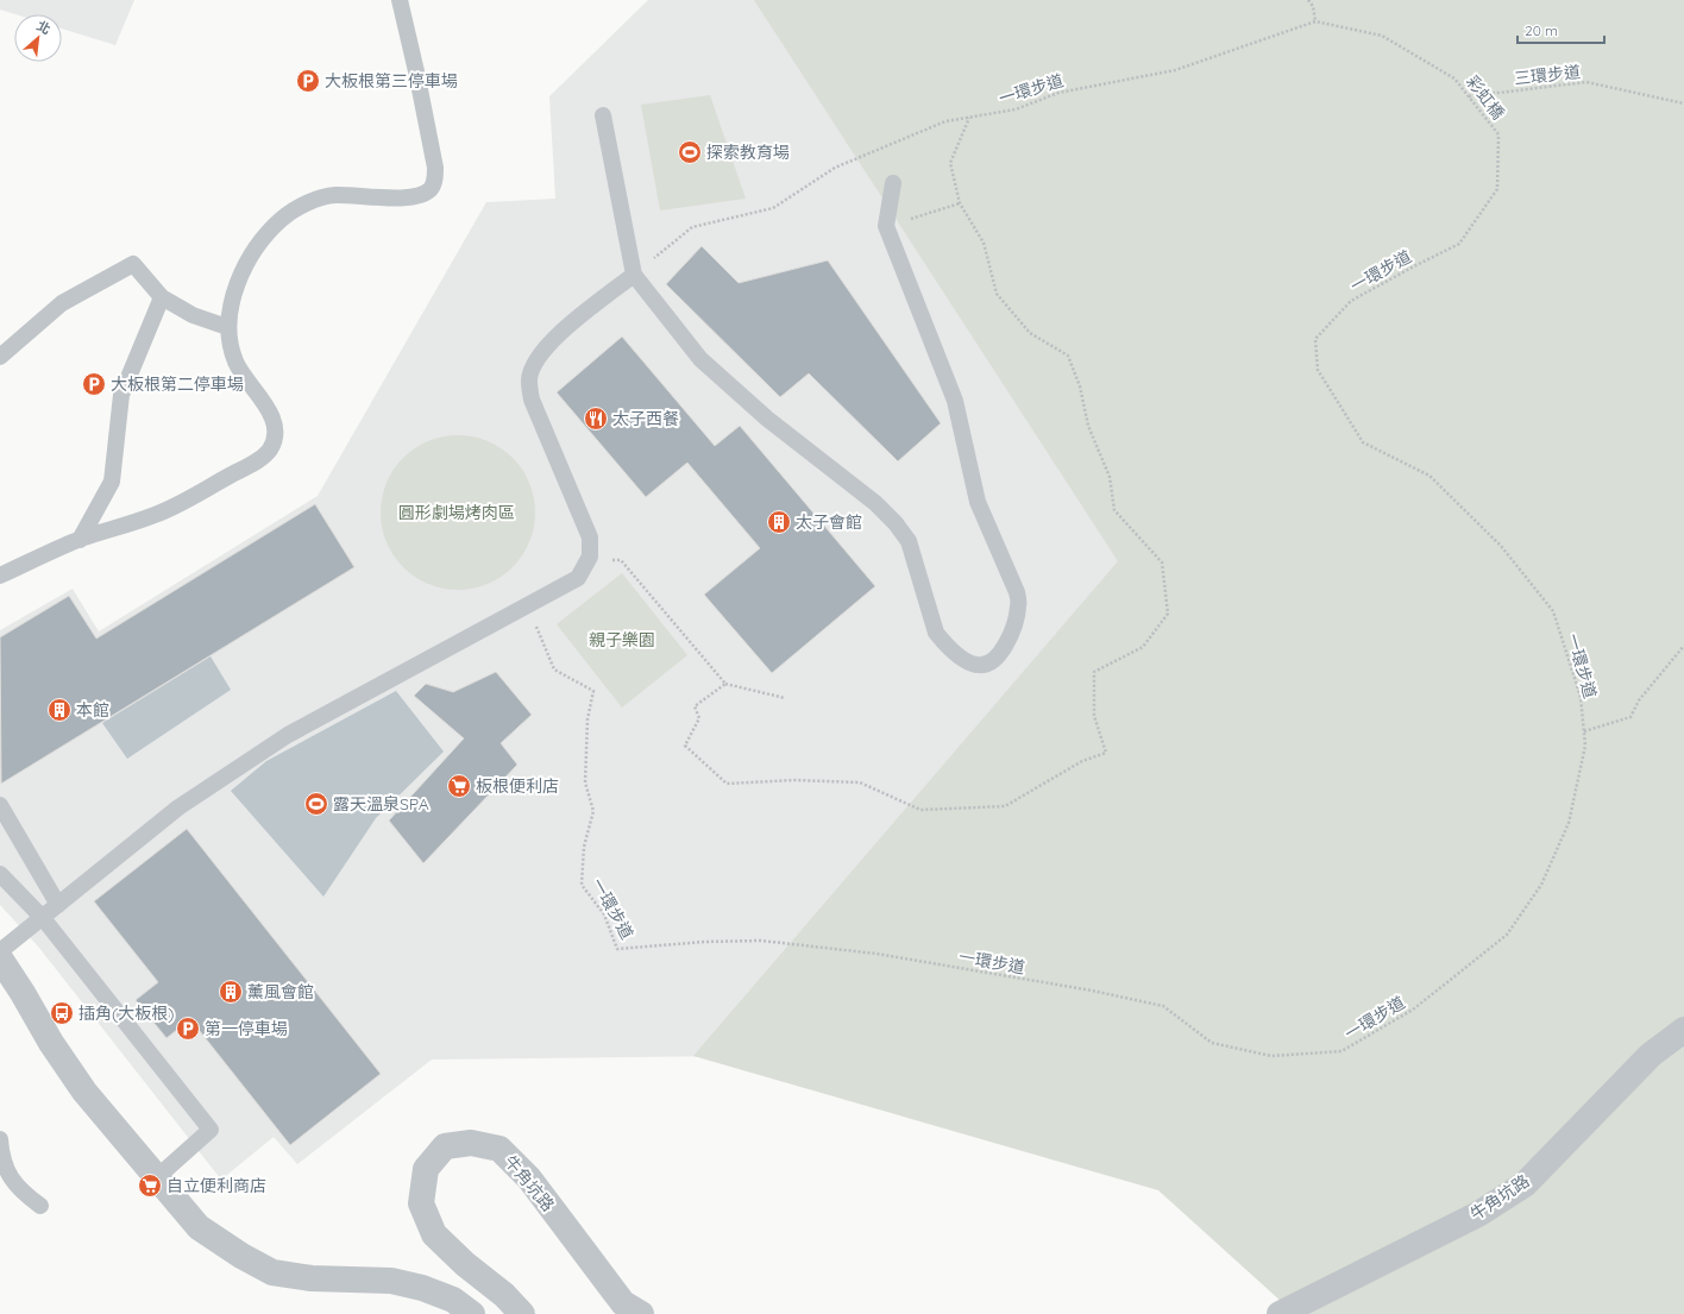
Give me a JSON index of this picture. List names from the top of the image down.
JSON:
{
  "streets": {
    "street": ["牛角坑路"],
    "path": ["三環步道", "一環步道", "彩虹橋"]
  },
  "crossings": [
    ["三環步道", "彩虹橋"],
    ["一環步道", "彩虹橋"]
  ],
  "parks": ["圓形劇場烤肉區", "親子樂園"],
  "places": {
    "parking": ["大板根第三停車場", "大板根第二停車場", "第一停車場"],
    "sports": ["探索教育場", "露天溫泉SPA"],
    "restaurant": ["太子西餐"],
    "building": ["太子會館", "本館", "薰風會館"],
    "supermarket": ["板根便利店", "自立便利商店"],
    "bus stop": ["插角(大板根)"]
  },
  "scale_bar": "20 m",
  "north": "top right"
}
